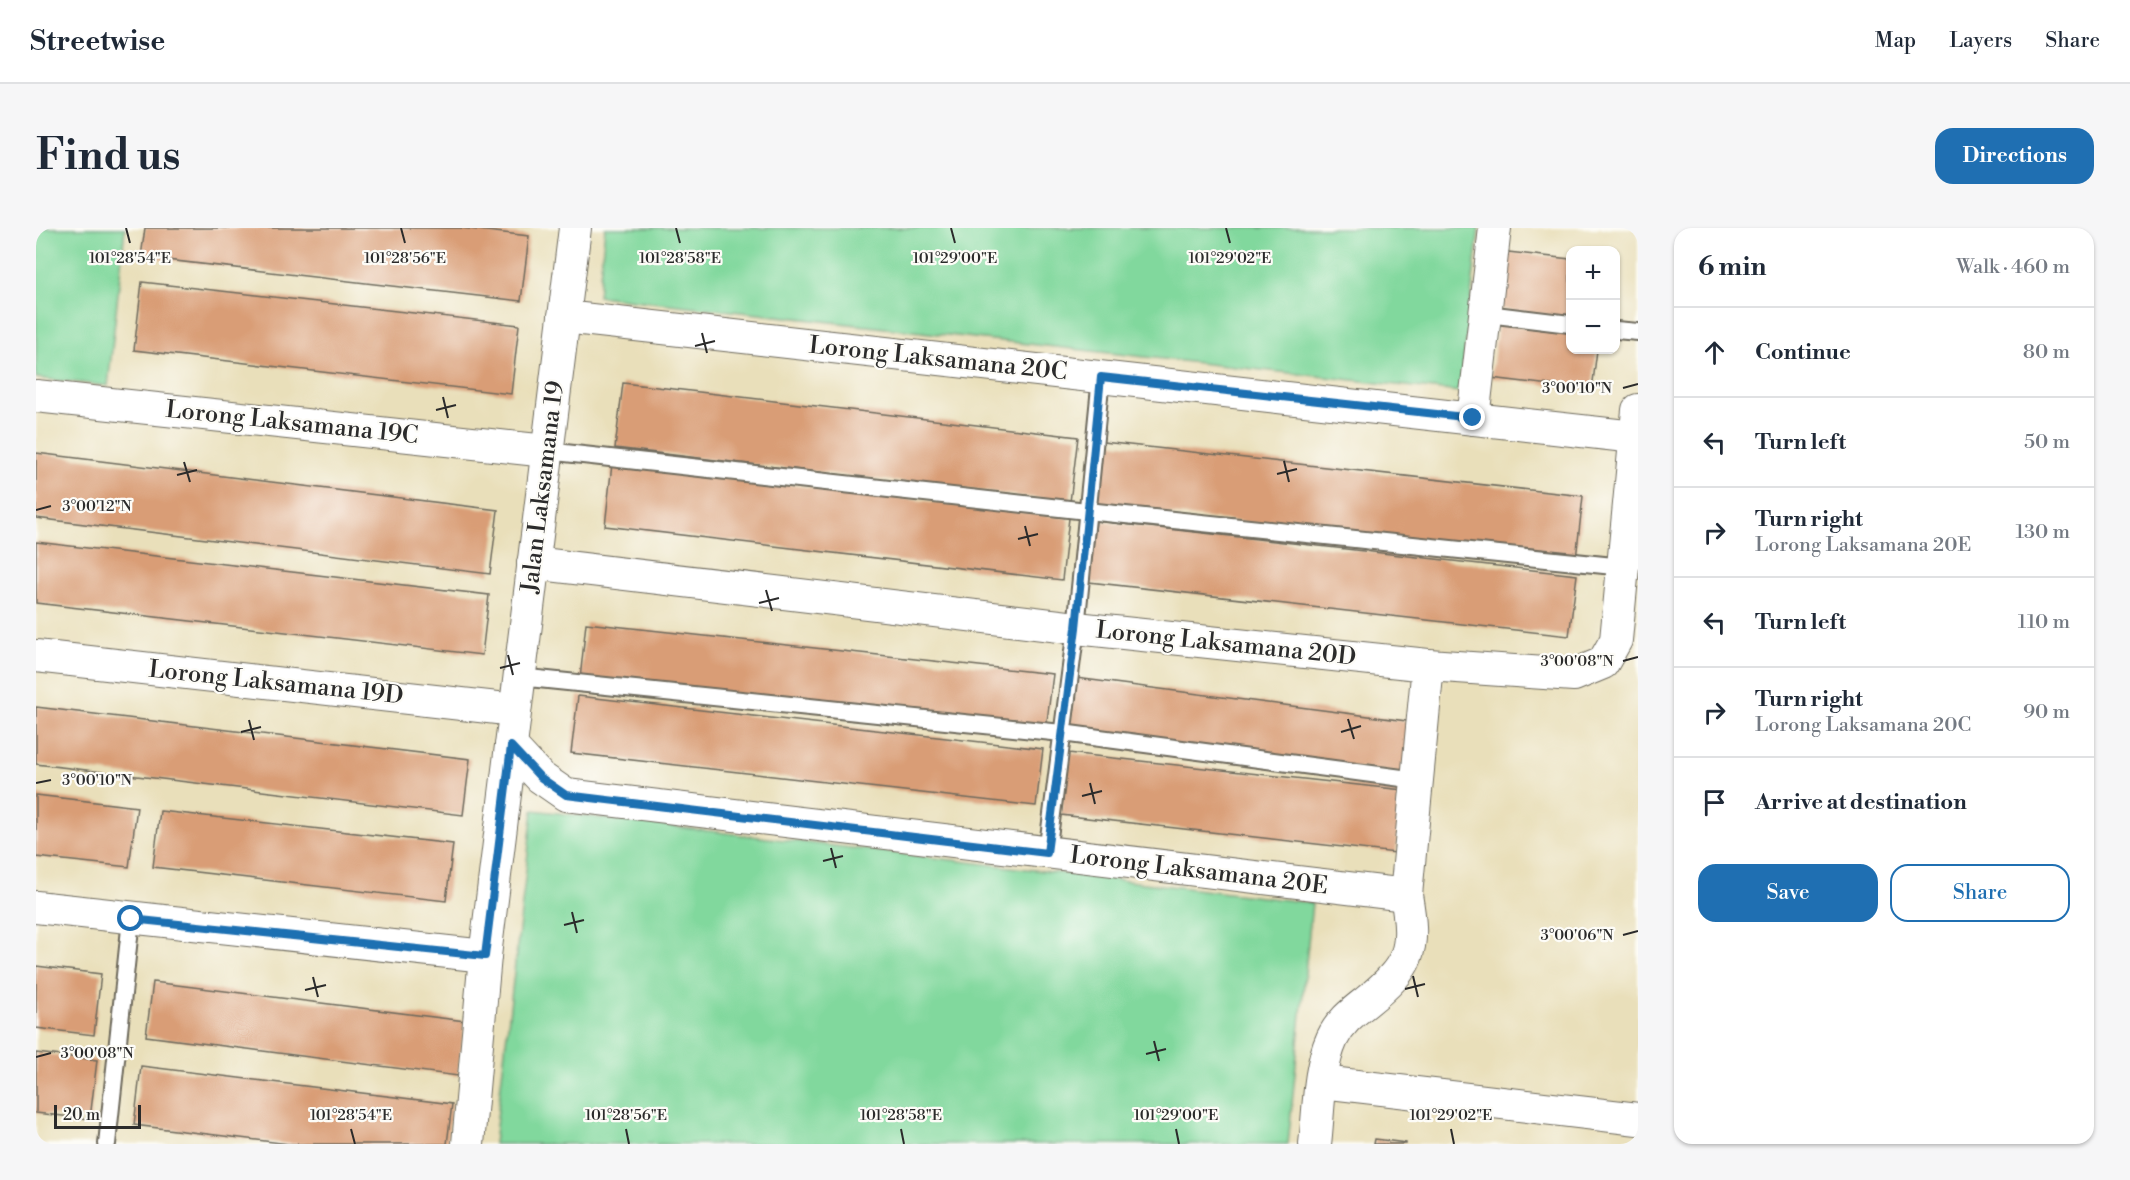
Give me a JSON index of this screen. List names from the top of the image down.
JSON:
{
  "streets": {
    "street": [
      "Lorong Laksamana 20C",
      "Lorong Laksamana 19C",
      "Jalan Laksamana 19",
      "Lorong Laksamana 20D",
      "Lorong Laksamana 19D",
      "Lorong Laksamana 20E"
    ]
  },
  "crossings": [
    ["Lorong Laksamana 20C", "Jalan Laksamana 19"],
    ["Lorong Laksamana 20C", "Lorong Laksamana 20D"],
    ["Lorong Laksamana 19C", "Jalan Laksamana 19"],
    ["Jalan Laksamana 19", "Lorong Laksamana 20D"],
    ["Jalan Laksamana 19", "Lorong Laksamana 19D"],
    ["Jalan Laksamana 19", "Lorong Laksamana 20E"]
  ],
  "scale_bar": "20 m",
  "page": {
    "header": "Streetwise",
    "nav": ["Map", "Layers", "Share"],
    "buttons": [
      "Directions",
      ["Save", "Share"]
    ],
    "title": "Find us",
    "heading": ["6 min", "Walk · 460 m"],
    "map_buttons": ["+", "−"],
    "list": [
      ["Continue", "80 m"],
      ["Turn left", "50 m"],
      ["Turn right", "Lorong Laksamana 20E", "130 m"],
      ["Turn left", "110 m"],
      ["Turn right", "Lorong Laksamana 20C", "90 m"],
      "Arrive at destination"
    ],
    "scale": "20 m"
  },
  "coordinates": [
    "101°28'54\"E",
    "101°28'56\"E",
    "101°29'00\"E",
    "101°29'02\"E",
    "101°28'58\"E",
    "3°00'10\"N",
    "3°00'12\"N",
    "3°00'08\"N",
    "3°00'06\"N"
  ]
}
